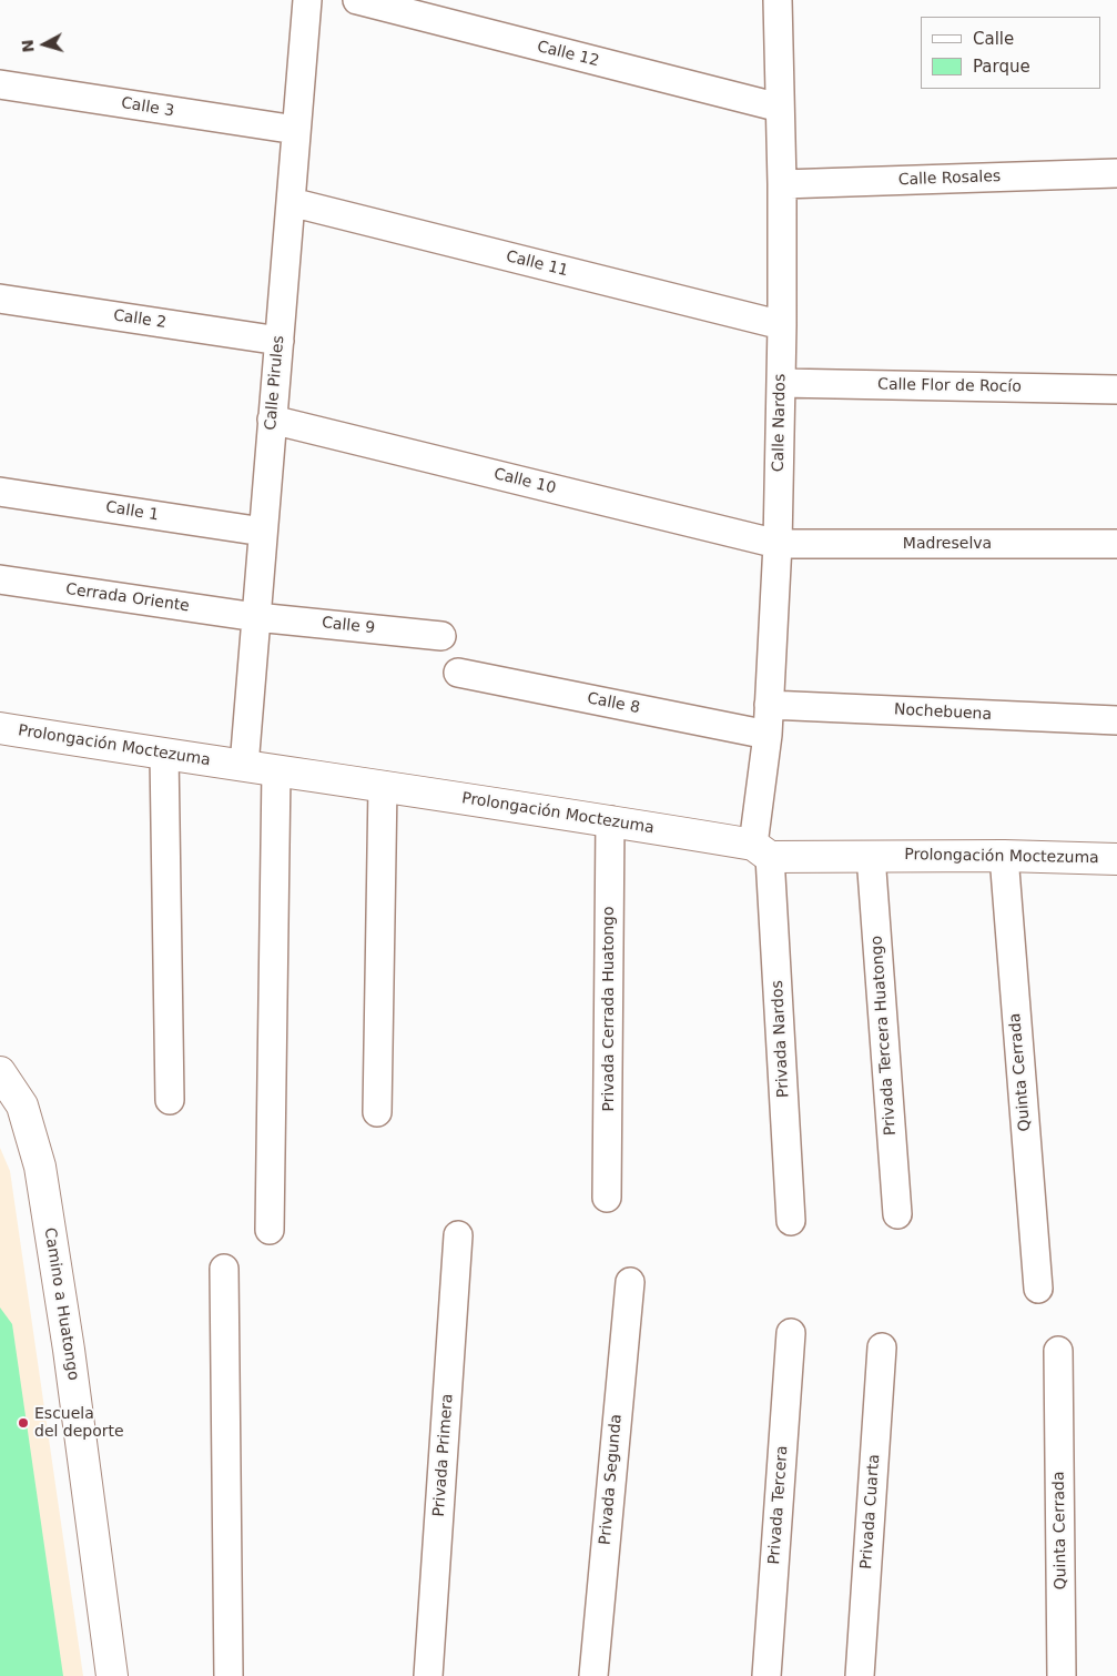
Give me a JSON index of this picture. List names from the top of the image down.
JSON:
{
  "streets": {
    "main road": ["Prolongación Moctezuma", "Camino a Huatongo"],
    "street": [
      "Calle 12",
      "Calle 3",
      "Calle Rosales",
      "Calle 11",
      "Calle 2",
      "Calle Pirules",
      "Calle Flor de Rocío",
      "Calle Nardos",
      "Calle 10",
      "Calle 1",
      "Madreselva",
      "Cerrada Oriente",
      "Calle 9",
      "Calle 8",
      "Nochebuena",
      "Privada Cerrada Huatongo",
      "Privada Tercera Huatongo",
      "Privada Nardos",
      "Quinta Cerrada",
      "Privada Primera",
      "Privada Segunda",
      "Privada Tercera",
      "Privada Cuarta"
    ]
  },
  "crossings": [
    ["Calle 12", "Calle Nardos"],
    ["Calle 3", "Calle Pirules"],
    ["Calle Rosales", "Calle Nardos"],
    ["Calle 11", "Calle Pirules"],
    ["Calle 11", "Calle Nardos"],
    ["Calle 2", "Calle Pirules"],
    ["Calle Pirules", "Calle 10"],
    ["Calle Pirules", "Calle 1"],
    ["Calle Pirules", "Cerrada Oriente"],
    ["Calle Pirules", "Calle 9"],
    ["Calle Pirules", "Prolongación Moctezuma"],
    ["Calle Flor de Rocío", "Calle Nardos"],
    ["Calle Nardos", "Calle 10"],
    ["Calle Nardos", "Madreselva"],
    ["Calle Nardos", "Calle 8"],
    ["Calle Nardos", "Nochebuena"],
    ["Calle Nardos", "Prolongación Moctezuma"],
    ["Calle Nardos", "Privada Nardos"],
    ["Calle 10", "Madreselva"],
    ["Cerrada Oriente", "Calle 9"],
    ["Prolongación Moctezuma", "Privada Cerrada Huatongo"],
    ["Prolongación Moctezuma", "Privada Tercera Huatongo"],
    ["Prolongación Moctezuma", "Privada Nardos"],
    ["Prolongación Moctezuma", "Quinta Cerrada"]
  ],
  "places": ["Escuela del deporte"],
  "legend": ["Calle", "Parque"],
  "north": "left"
}
